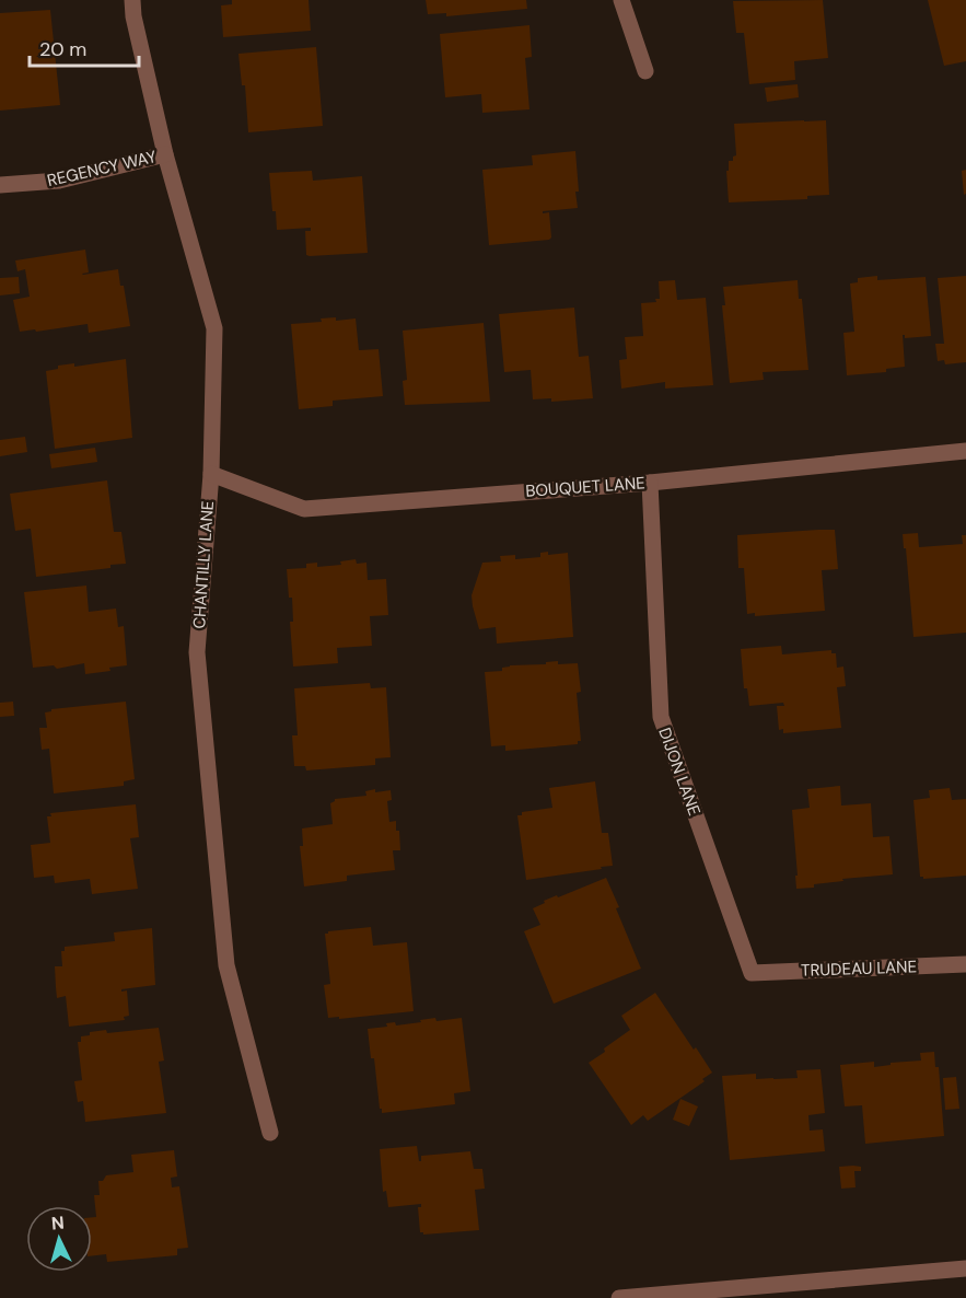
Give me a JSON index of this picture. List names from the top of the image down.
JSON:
{
  "streets": {
    "street": [
      "REGENCY WAY",
      "BOUQUET LANE",
      "CHANTILLY LANE",
      "DIJON LANE",
      "TRUDEAU LANE"
    ]
  },
  "crossings": [
    ["REGENCY WAY", "CHANTILLY LANE"],
    ["BOUQUET LANE", "CHANTILLY LANE"],
    ["BOUQUET LANE", "DIJON LANE"],
    ["DIJON LANE", "TRUDEAU LANE"]
  ],
  "scale_bar": "20 m",
  "north": "top"
}
